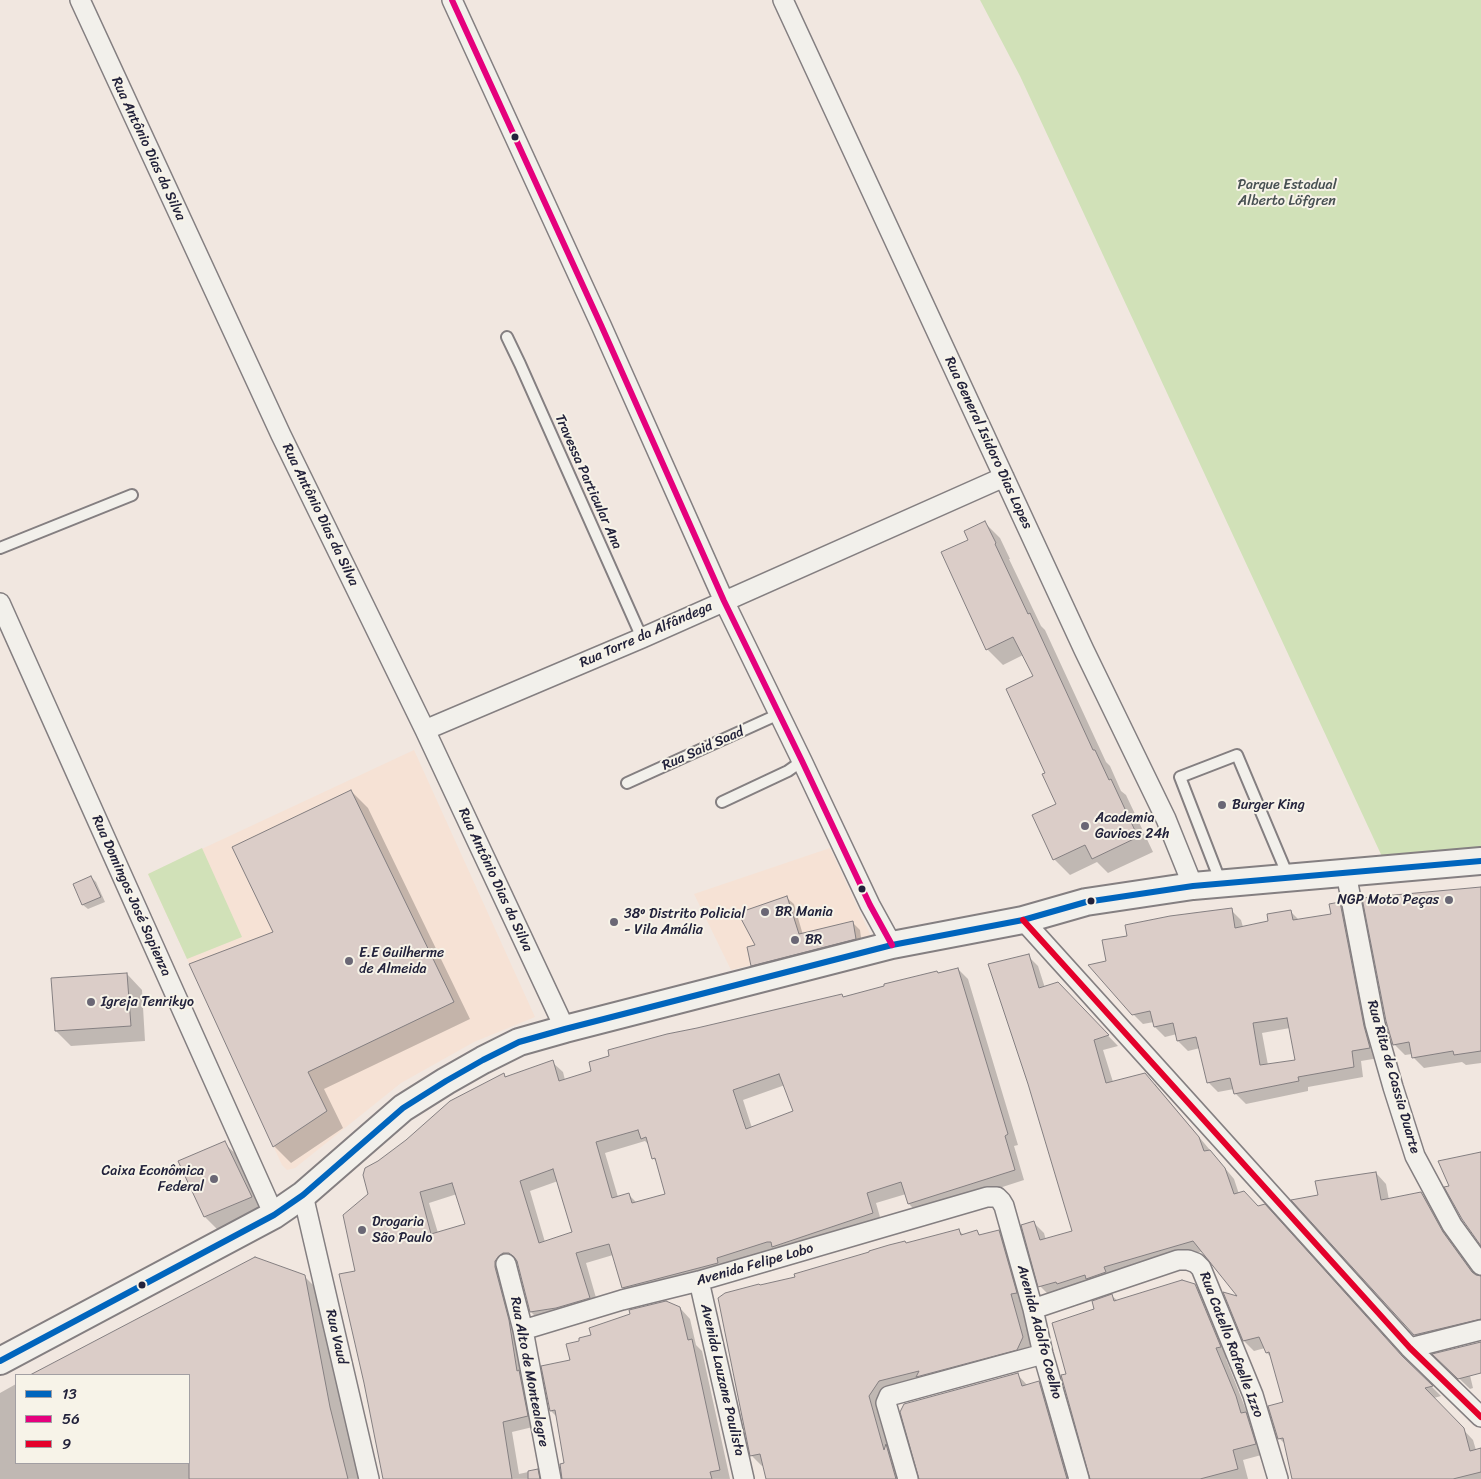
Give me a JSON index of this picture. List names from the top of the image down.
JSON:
{
  "streets": {
    "street": [
      "Rua Antônio Dias da Silva",
      "Rua General Isidoro Dias Lopes",
      "Rua Torre da Alfândega",
      "Rua Domingos José Sapienza",
      "Rua Rita de Cassia Duarte",
      "Avenida Felipe Lobo",
      "Avenida Adolfo Coelho",
      "Rua Vaud",
      "Rua Catello Rafaelle Izzo",
      "Rua Alto de Montealegre",
      "Avenida Lauzane Paulista"
    ],
    "lane": ["Travessa Particular Ana", "Rua Said Saad"]
  },
  "crossings": [
    ["Rua Antônio Dias da Silva", "Rua Torre da Alfândega"],
    ["Rua General Isidoro Dias Lopes", "Rua Torre da Alfândega"],
    ["Travessa Particular Ana", "Rua Torre da Alfândega"],
    ["Avenida Felipe Lobo", "Avenida Adolfo Coelho"],
    ["Avenida Felipe Lobo", "Rua Alto de Montealegre"],
    ["Avenida Felipe Lobo", "Avenida Lauzane Paulista"],
    ["Avenida Adolfo Coelho", "Rua Catello Rafaelle Izzo"]
  ],
  "parks": ["Parque Estadual Alberto Löfgren"],
  "places": [
    "Burger King",
    "Academia Gavioes 24h",
    "NGP Moto Peças",
    "BR Mania",
    "38º Distrito Policial - Vila Amália",
    "BR",
    "E.E Guilherme de Almeida",
    "Igreja Tenrikyo",
    "Caixa Econômica Federal",
    "Drogaria São Paulo"
  ],
  "lines": ["transit line 56", "transit line 13", "transit line 9"],
  "legend": ["13", "56", "9"]
}
